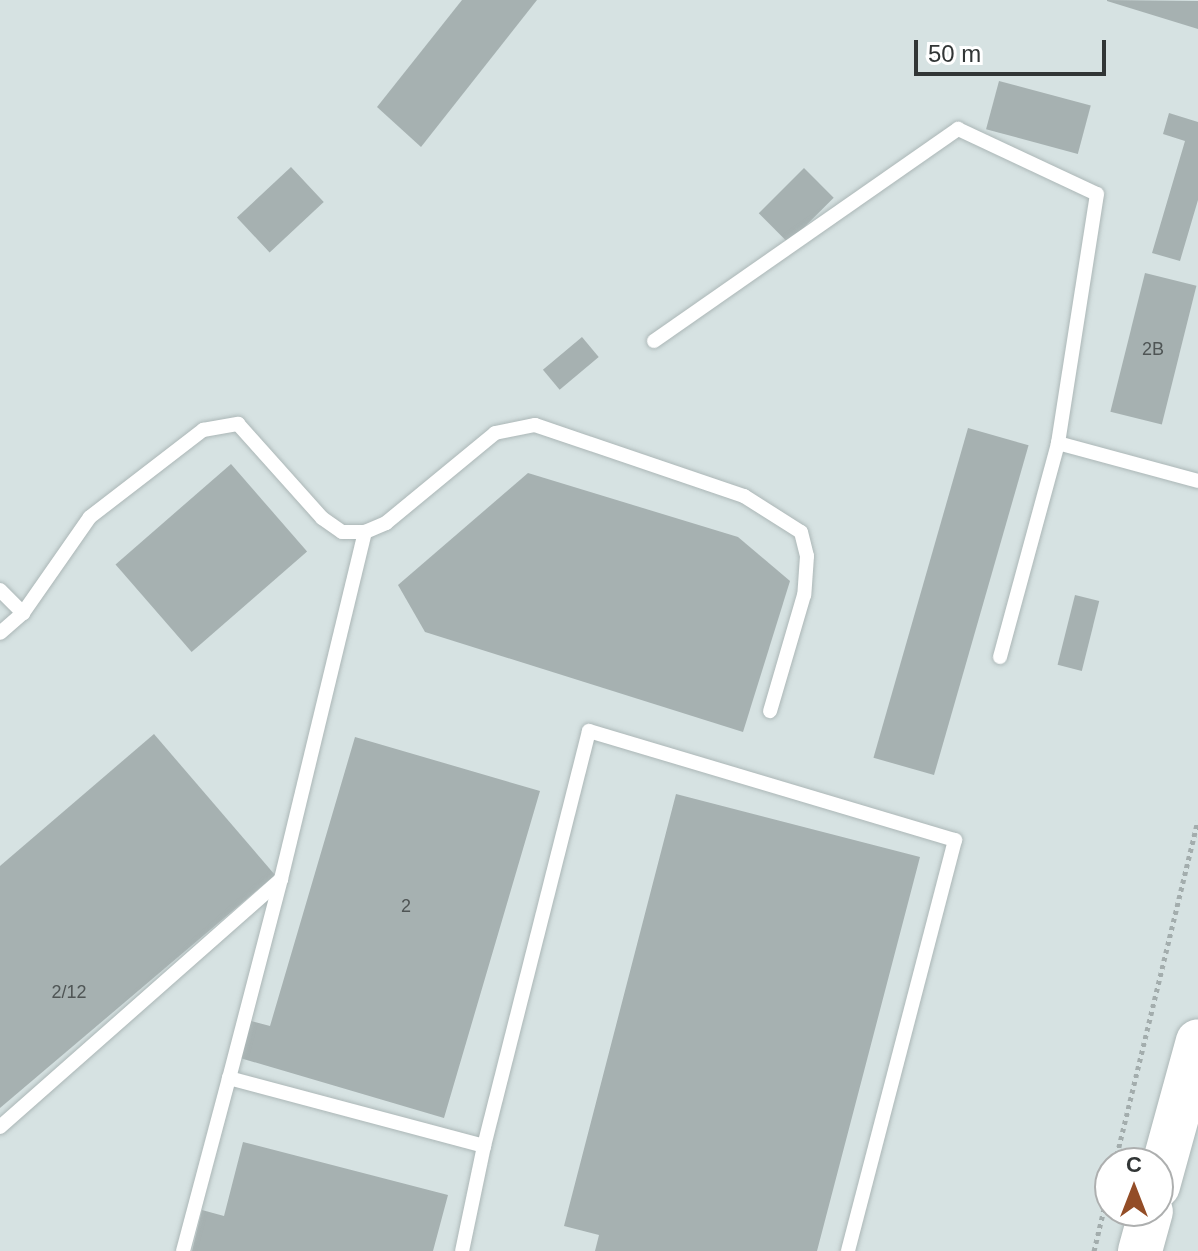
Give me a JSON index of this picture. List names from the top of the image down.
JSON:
{
  "house_numbers": ["2В", "2", "2/12"],
  "scale_bar": "50 m",
  "north": "top"
}
